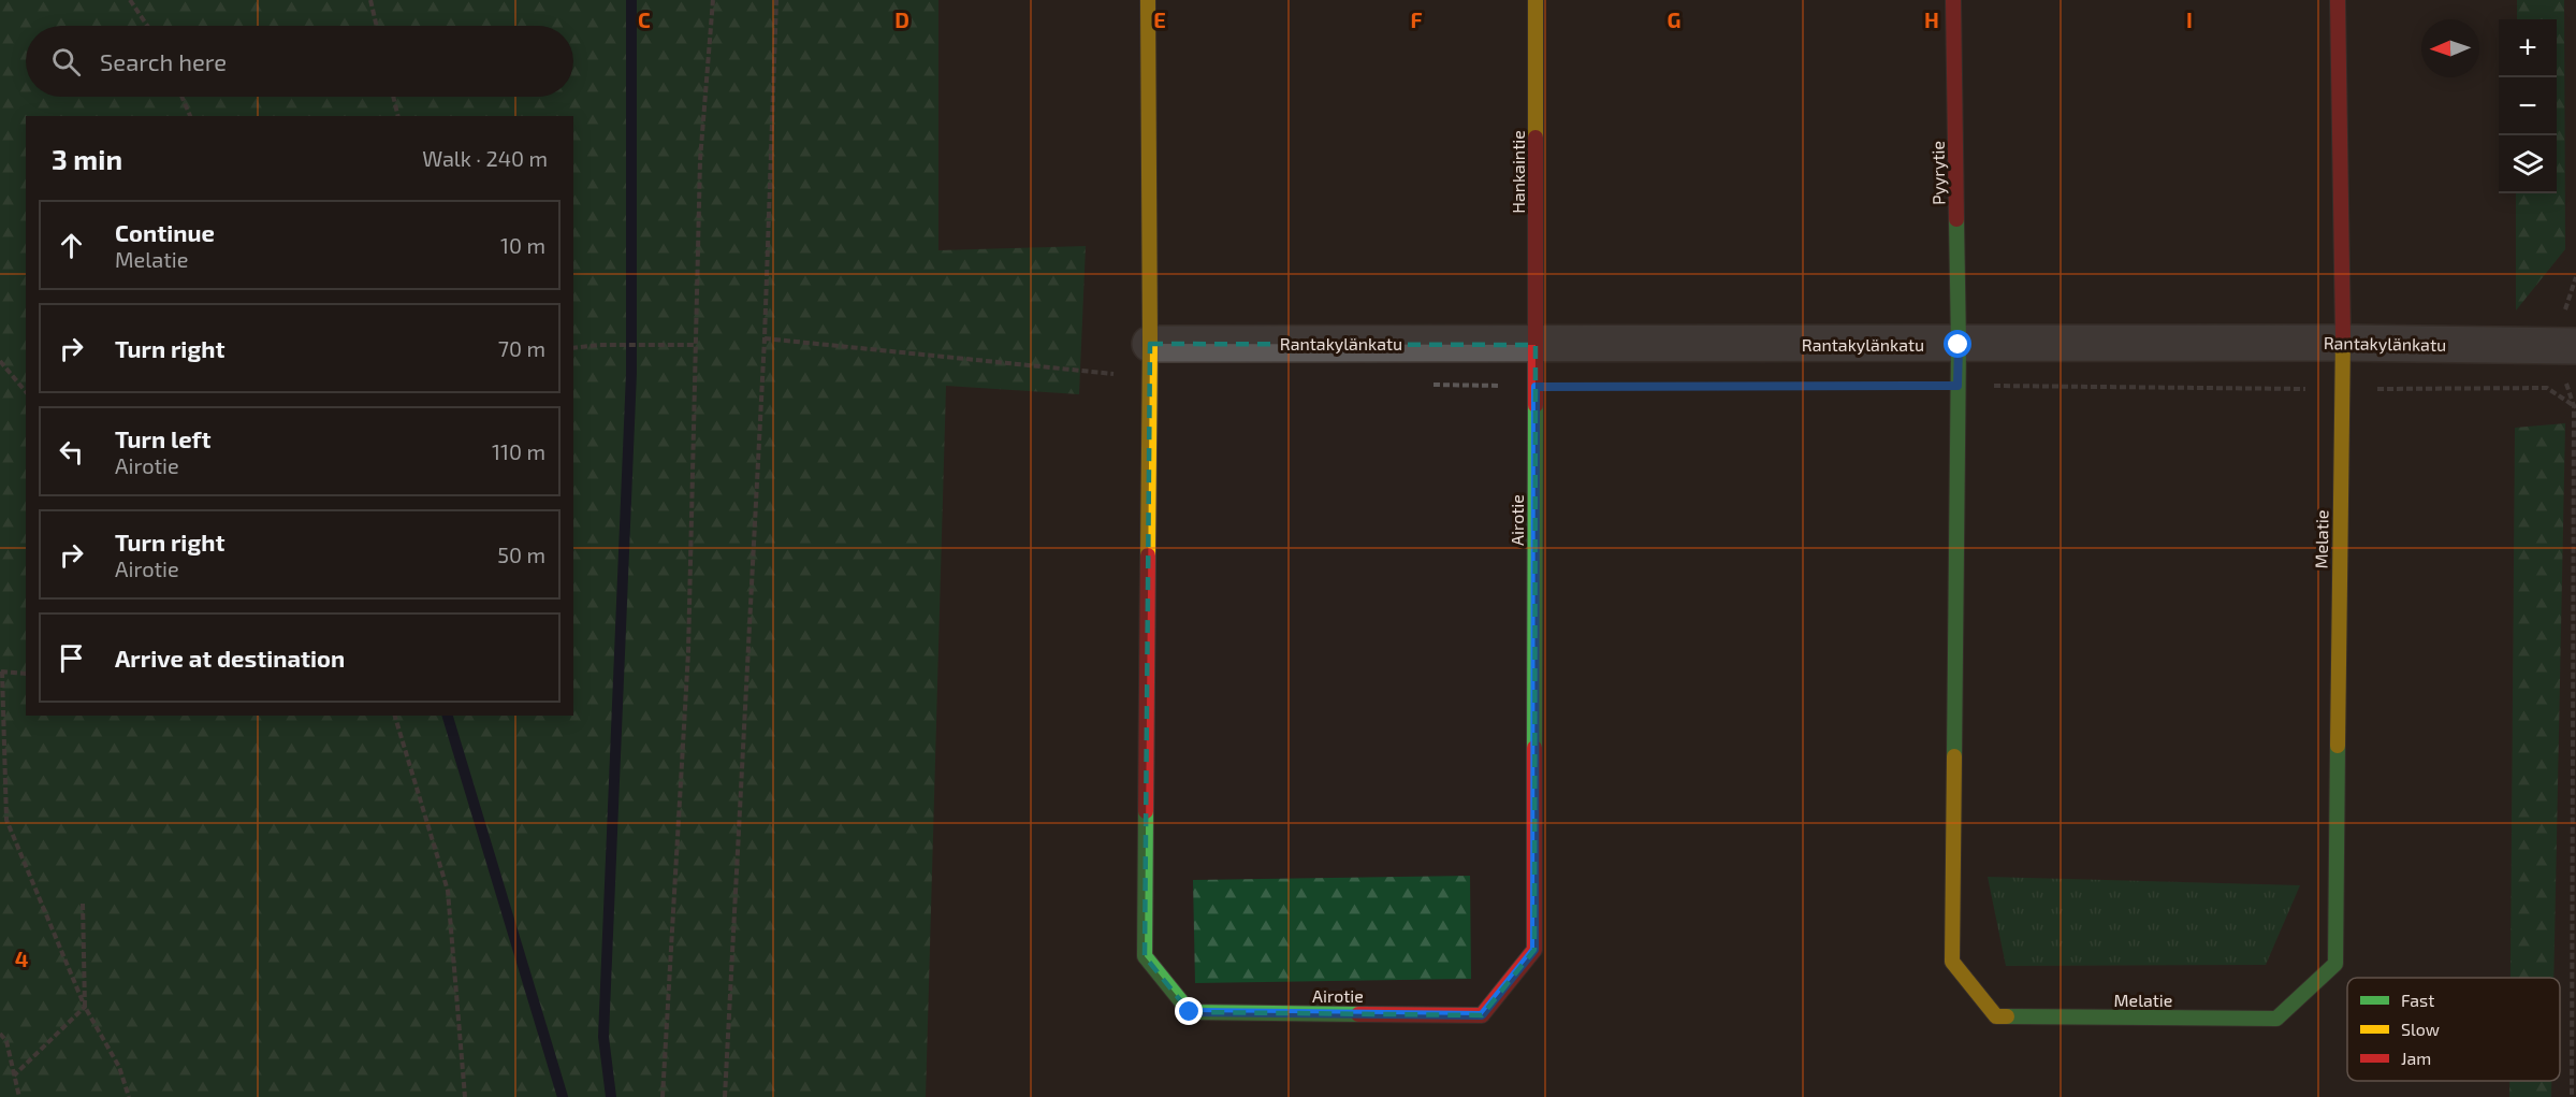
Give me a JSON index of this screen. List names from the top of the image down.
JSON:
{
  "streets": {
    "street": [
      "Hankaintie",
      "Pyyrytie",
      "Rantakylänkatu",
      "Airotie",
      "Melatie"
    ]
  },
  "crossings": [
    ["Hankaintie", "Rantakylänkatu"],
    ["Hankaintie", "Airotie"],
    ["Pyyrytie", "Rantakylänkatu"],
    ["Pyyrytie", "Melatie"],
    ["Rantakylänkatu", "Airotie"],
    ["Rantakylänkatu", "Melatie"]
  ],
  "legend": ["Fast", "Slow", "Jam"],
  "north": "left",
  "page": {
    "map_buttons": ["+", "−"],
    "search": "Search here",
    "heading": ["3 min", "Walk · 240 m"],
    "list": [
      ["Continue", "Melatie", "10 m"],
      ["Turn right", "70 m"],
      ["Turn left", "Airotie", "110 m"],
      ["Turn right", "Airotie", "50 m"],
      "Arrive at destination"
    ]
  },
  "grid": {
    "columns": [
      "C",
      "D",
      "E",
      "F",
      "G",
      "H",
      "I"
    ],
    "rows": ["4"]
  }
}
